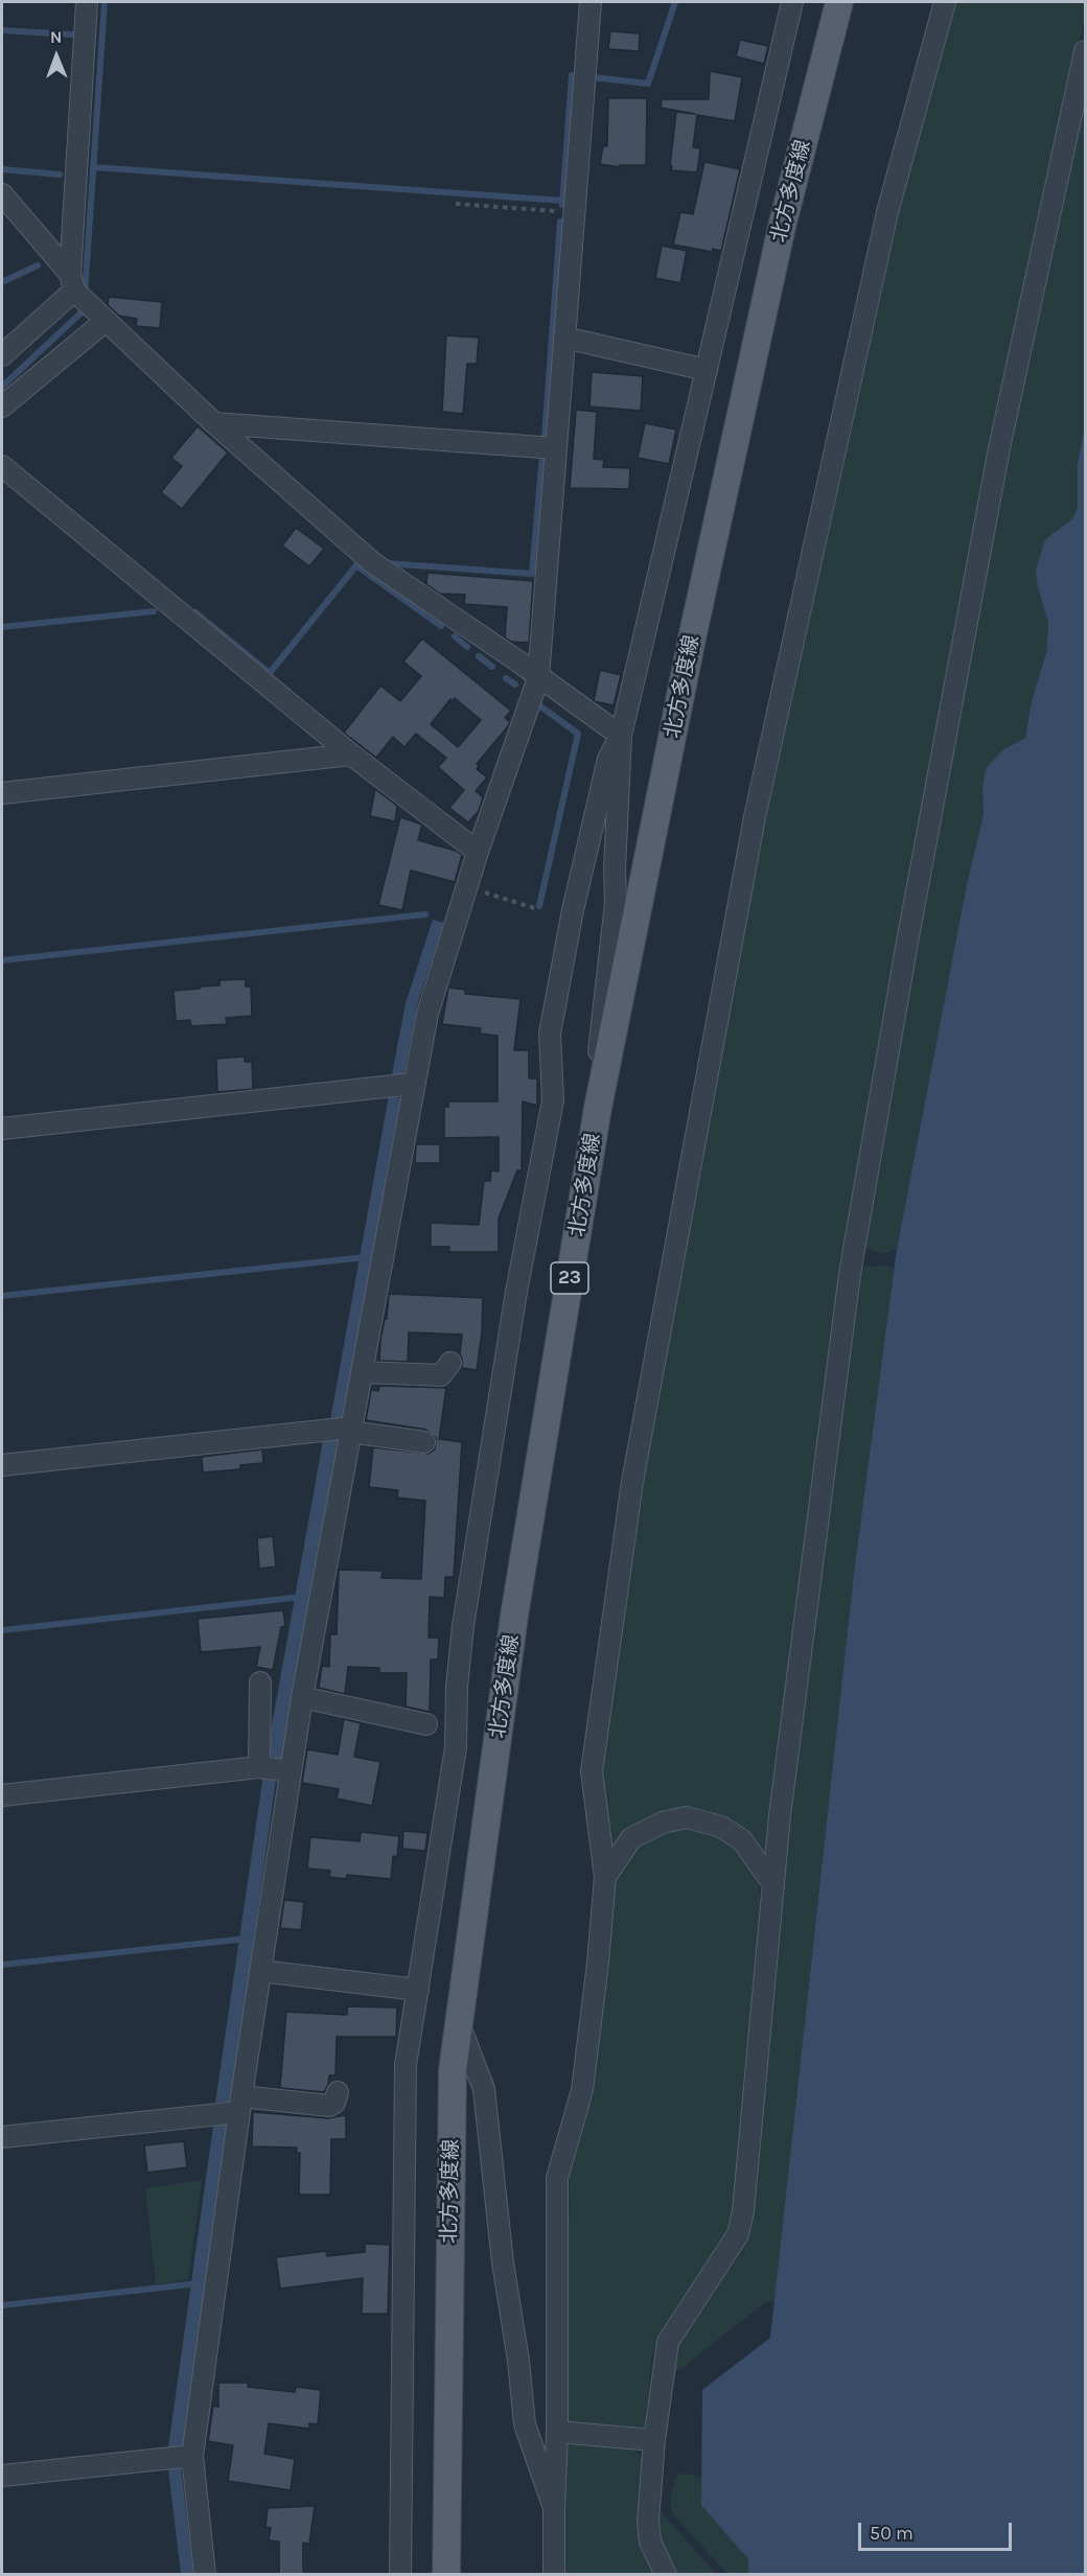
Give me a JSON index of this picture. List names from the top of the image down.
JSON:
{
  "streets": {
    "main road": ["北方多度線", "23"]
  },
  "scale_bar": "50 m",
  "north": "top"
}
